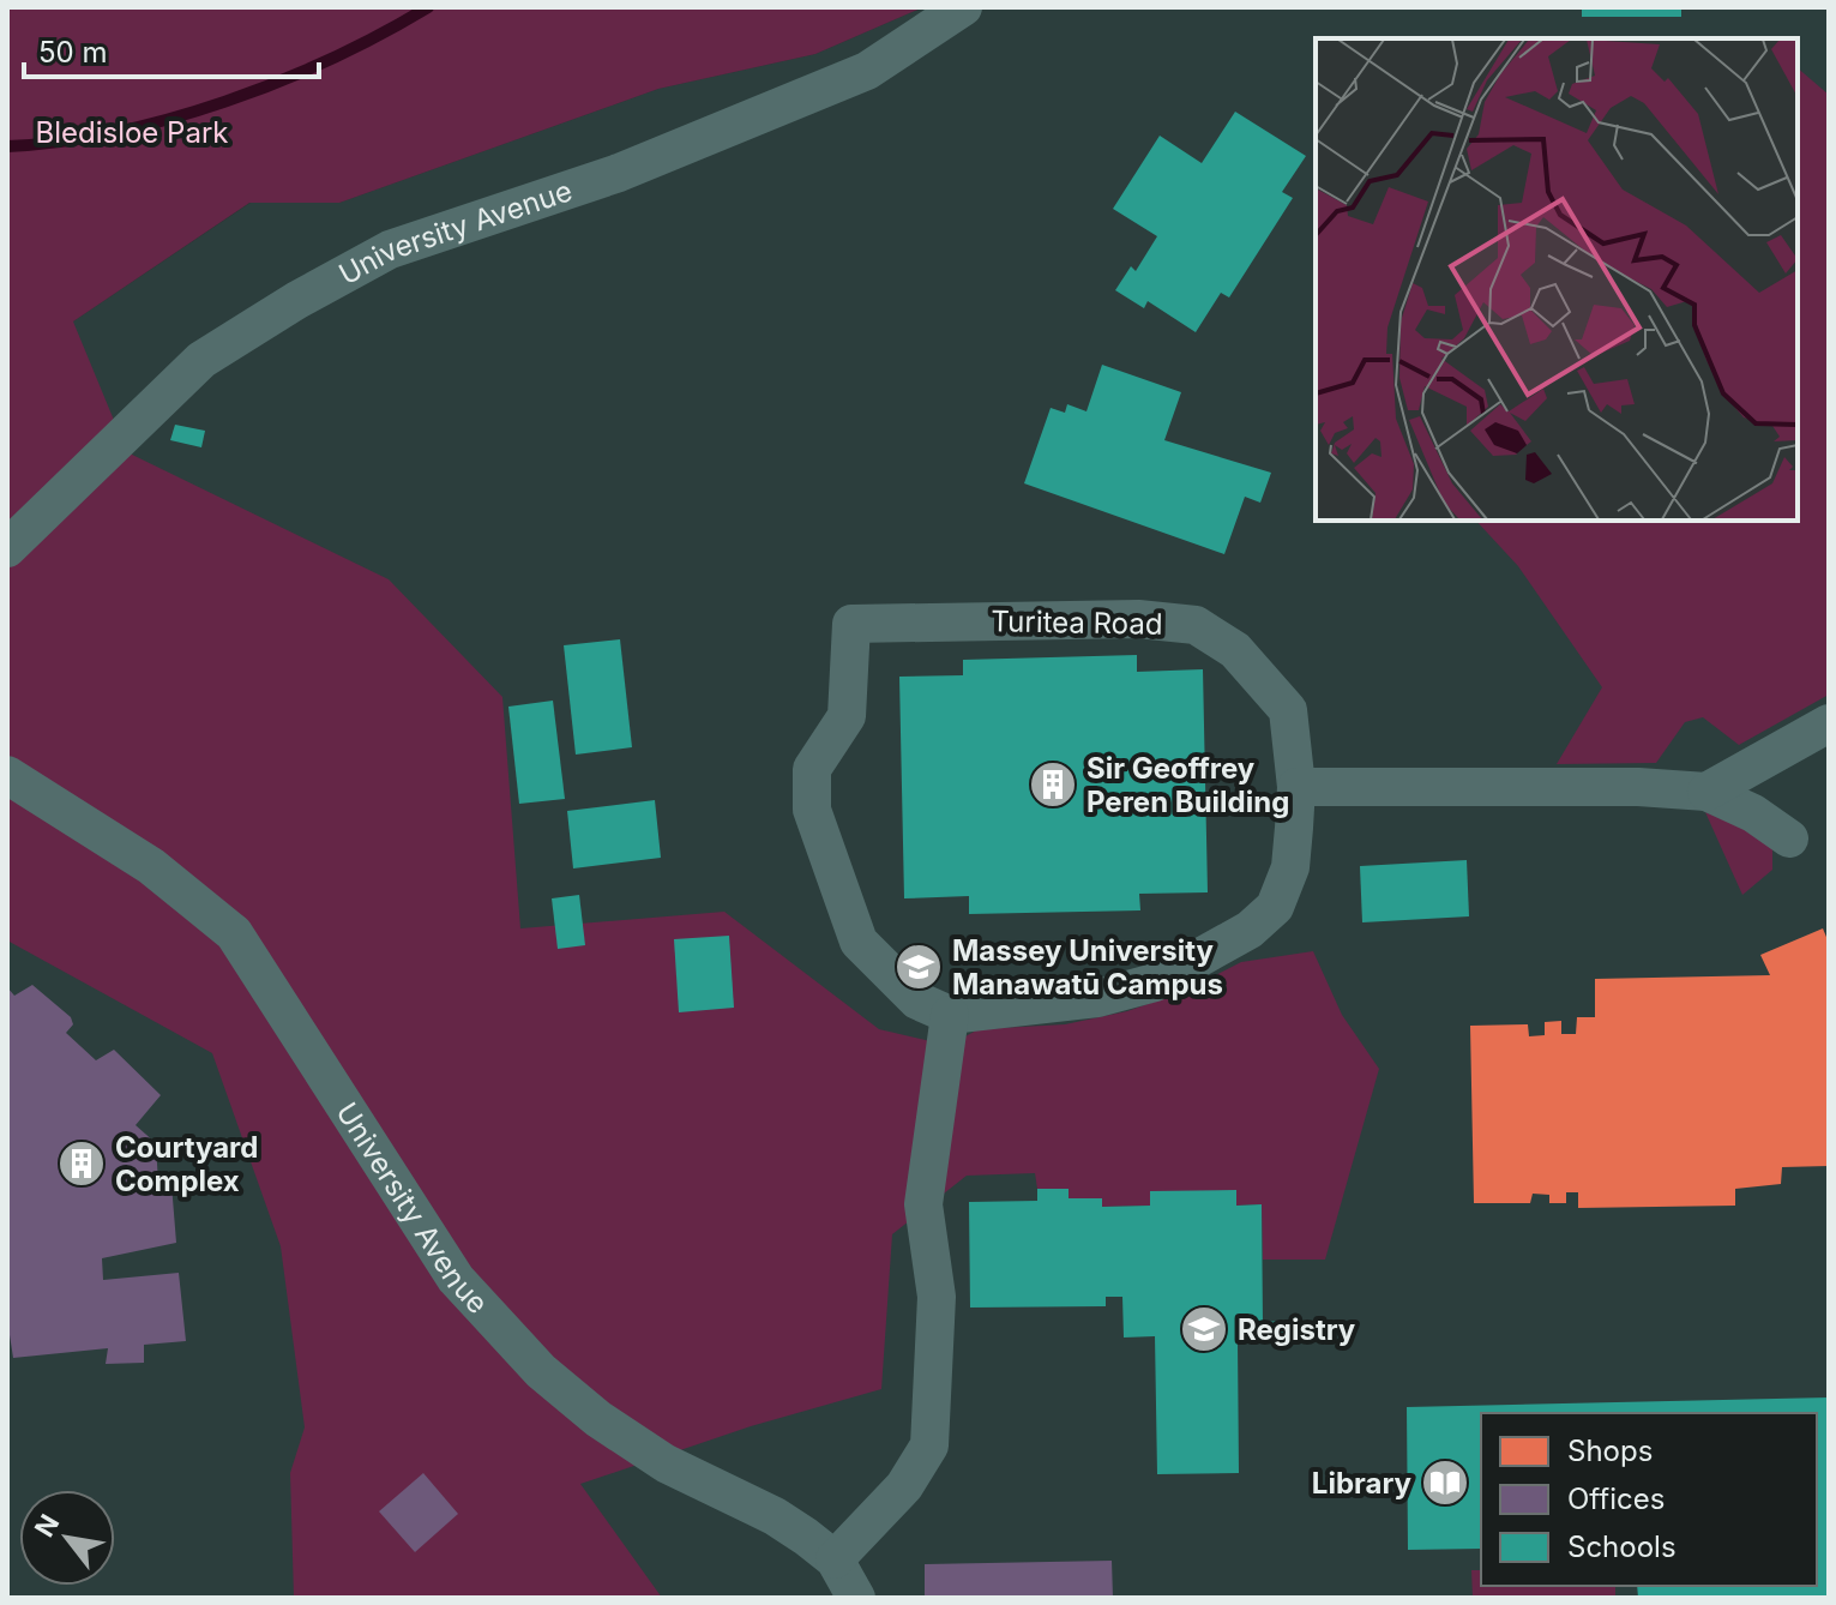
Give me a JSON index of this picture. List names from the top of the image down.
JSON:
{
  "streets": {
    "street": ["University Avenue", "Turitea Road"]
  },
  "parks": ["Bledisloe Park"],
  "places": {
    "building": ["Sir Geoffrey Peren Building", "Courtyard Complex"],
    "school or university": ["Massey University Manawatū Campus", "Registry"],
    "library": ["Library"]
  },
  "legend": ["Shops", "Offices", "Schools"],
  "scale_bar": "50 m",
  "north": "top left"
}
